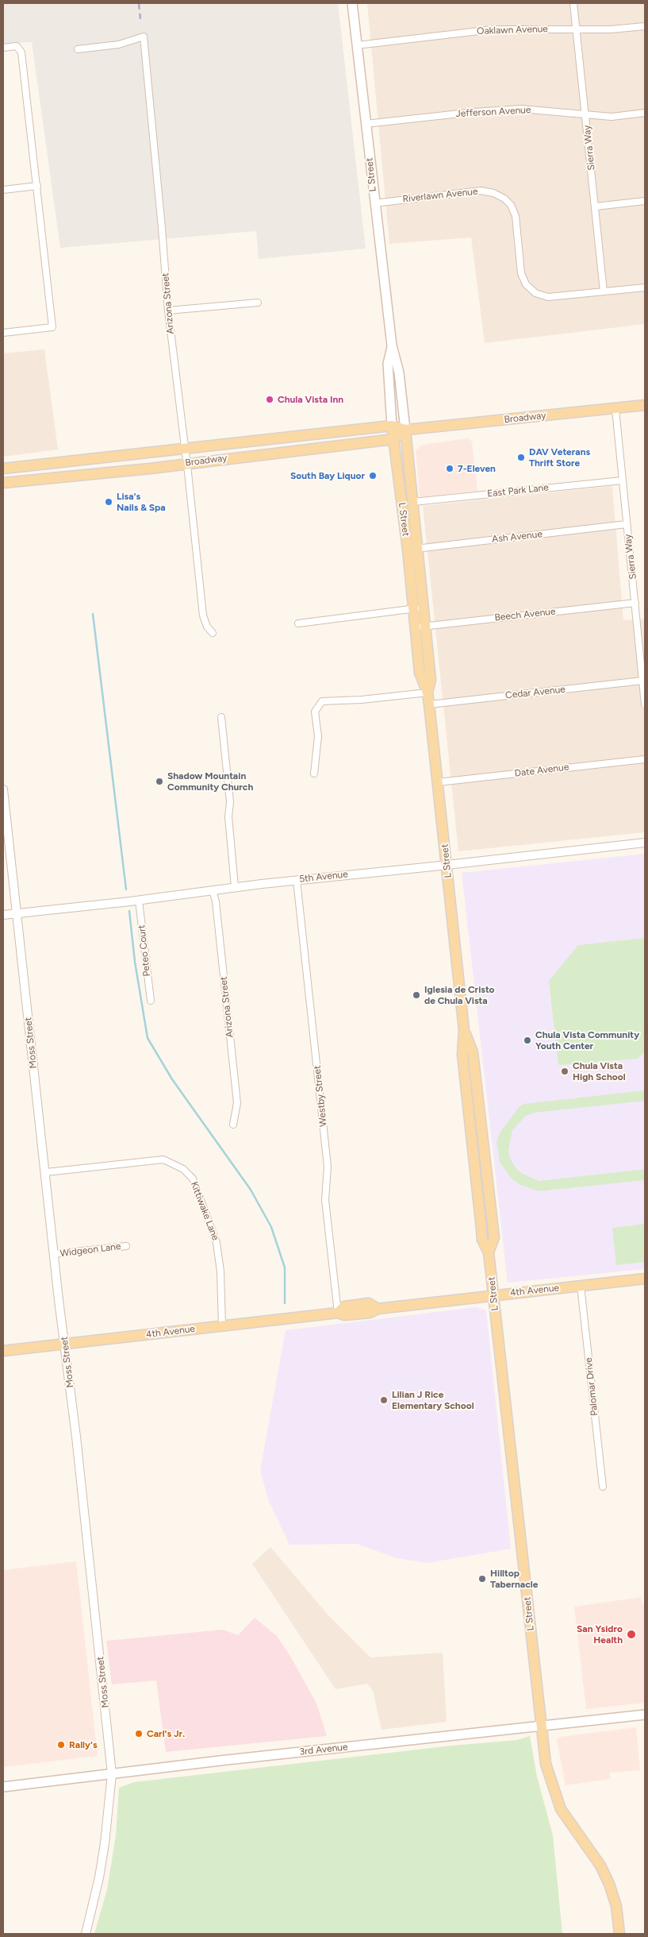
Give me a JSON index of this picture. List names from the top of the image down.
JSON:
{
  "streets": {
    "main road": [
      "L Street",
      "Broadway",
      "4th Avenue",
      "3rd Avenue"
    ],
    "street": [
      "Oaklawn Avenue",
      "Jefferson Avenue",
      "Sierra Way",
      "Riverlawn Avenue",
      "Arizona Street",
      "East Park Lane",
      "Ash Avenue",
      "Beech Avenue",
      "Cedar Avenue",
      "Date Avenue",
      "5th Avenue",
      "Peteo Court",
      "Moss Street",
      "Westby Street",
      "Kittiwake Lane",
      "Widgeon Lane",
      "Palomar Drive"
    ]
  },
  "crossings": [
    ["Oaklawn Avenue", "Sierra Way"],
    ["Oaklawn Avenue", "L Street"],
    ["Jefferson Avenue", "Sierra Way"],
    ["Jefferson Avenue", "L Street"],
    ["Sierra Way", "Riverlawn Avenue"],
    ["Sierra Way", "Broadway"],
    ["Sierra Way", "East Park Lane"],
    ["Sierra Way", "Ash Avenue"],
    ["Sierra Way", "Beech Avenue"],
    ["Sierra Way", "Cedar Avenue"],
    ["L Street", "Riverlawn Avenue"],
    ["L Street", "Broadway"],
    ["L Street", "East Park Lane"],
    ["L Street", "Ash Avenue"],
    ["L Street", "Beech Avenue"],
    ["L Street", "Cedar Avenue"],
    ["L Street", "Date Avenue"],
    ["L Street", "5th Avenue"],
    ["L Street", "4th Avenue"],
    ["L Street", "3rd Avenue"],
    ["Arizona Street", "Broadway"],
    ["Arizona Street", "5th Avenue"],
    ["5th Avenue", "Peteo Court"],
    ["5th Avenue", "Moss Street"],
    ["5th Avenue", "Westby Street"],
    ["Moss Street", "Kittiwake Lane"],
    ["Moss Street", "Widgeon Lane"],
    ["Moss Street", "4th Avenue"],
    ["Moss Street", "3rd Avenue"],
    ["Westby Street", "4th Avenue"],
    ["Kittiwake Lane", "4th Avenue"],
    ["4th Avenue", "Palomar Drive"]
  ],
  "places": [
    "Chula Vista Inn",
    "DAV Veterans Thrift Store",
    "7-Eleven",
    "South Bay Liquor",
    "Lisa's Nails & Spa",
    "Shadow Mountain Community Church",
    "Iglesia de Cristo de Chula Vista",
    "Chula Vista Community Youth Center",
    "Chula Vista High School",
    "Lilian J Rice Elementary School",
    "Hilltop Tabernacle",
    "San Ysidro Health",
    "Carl's Jr.",
    "Rally's"
  ]
}
